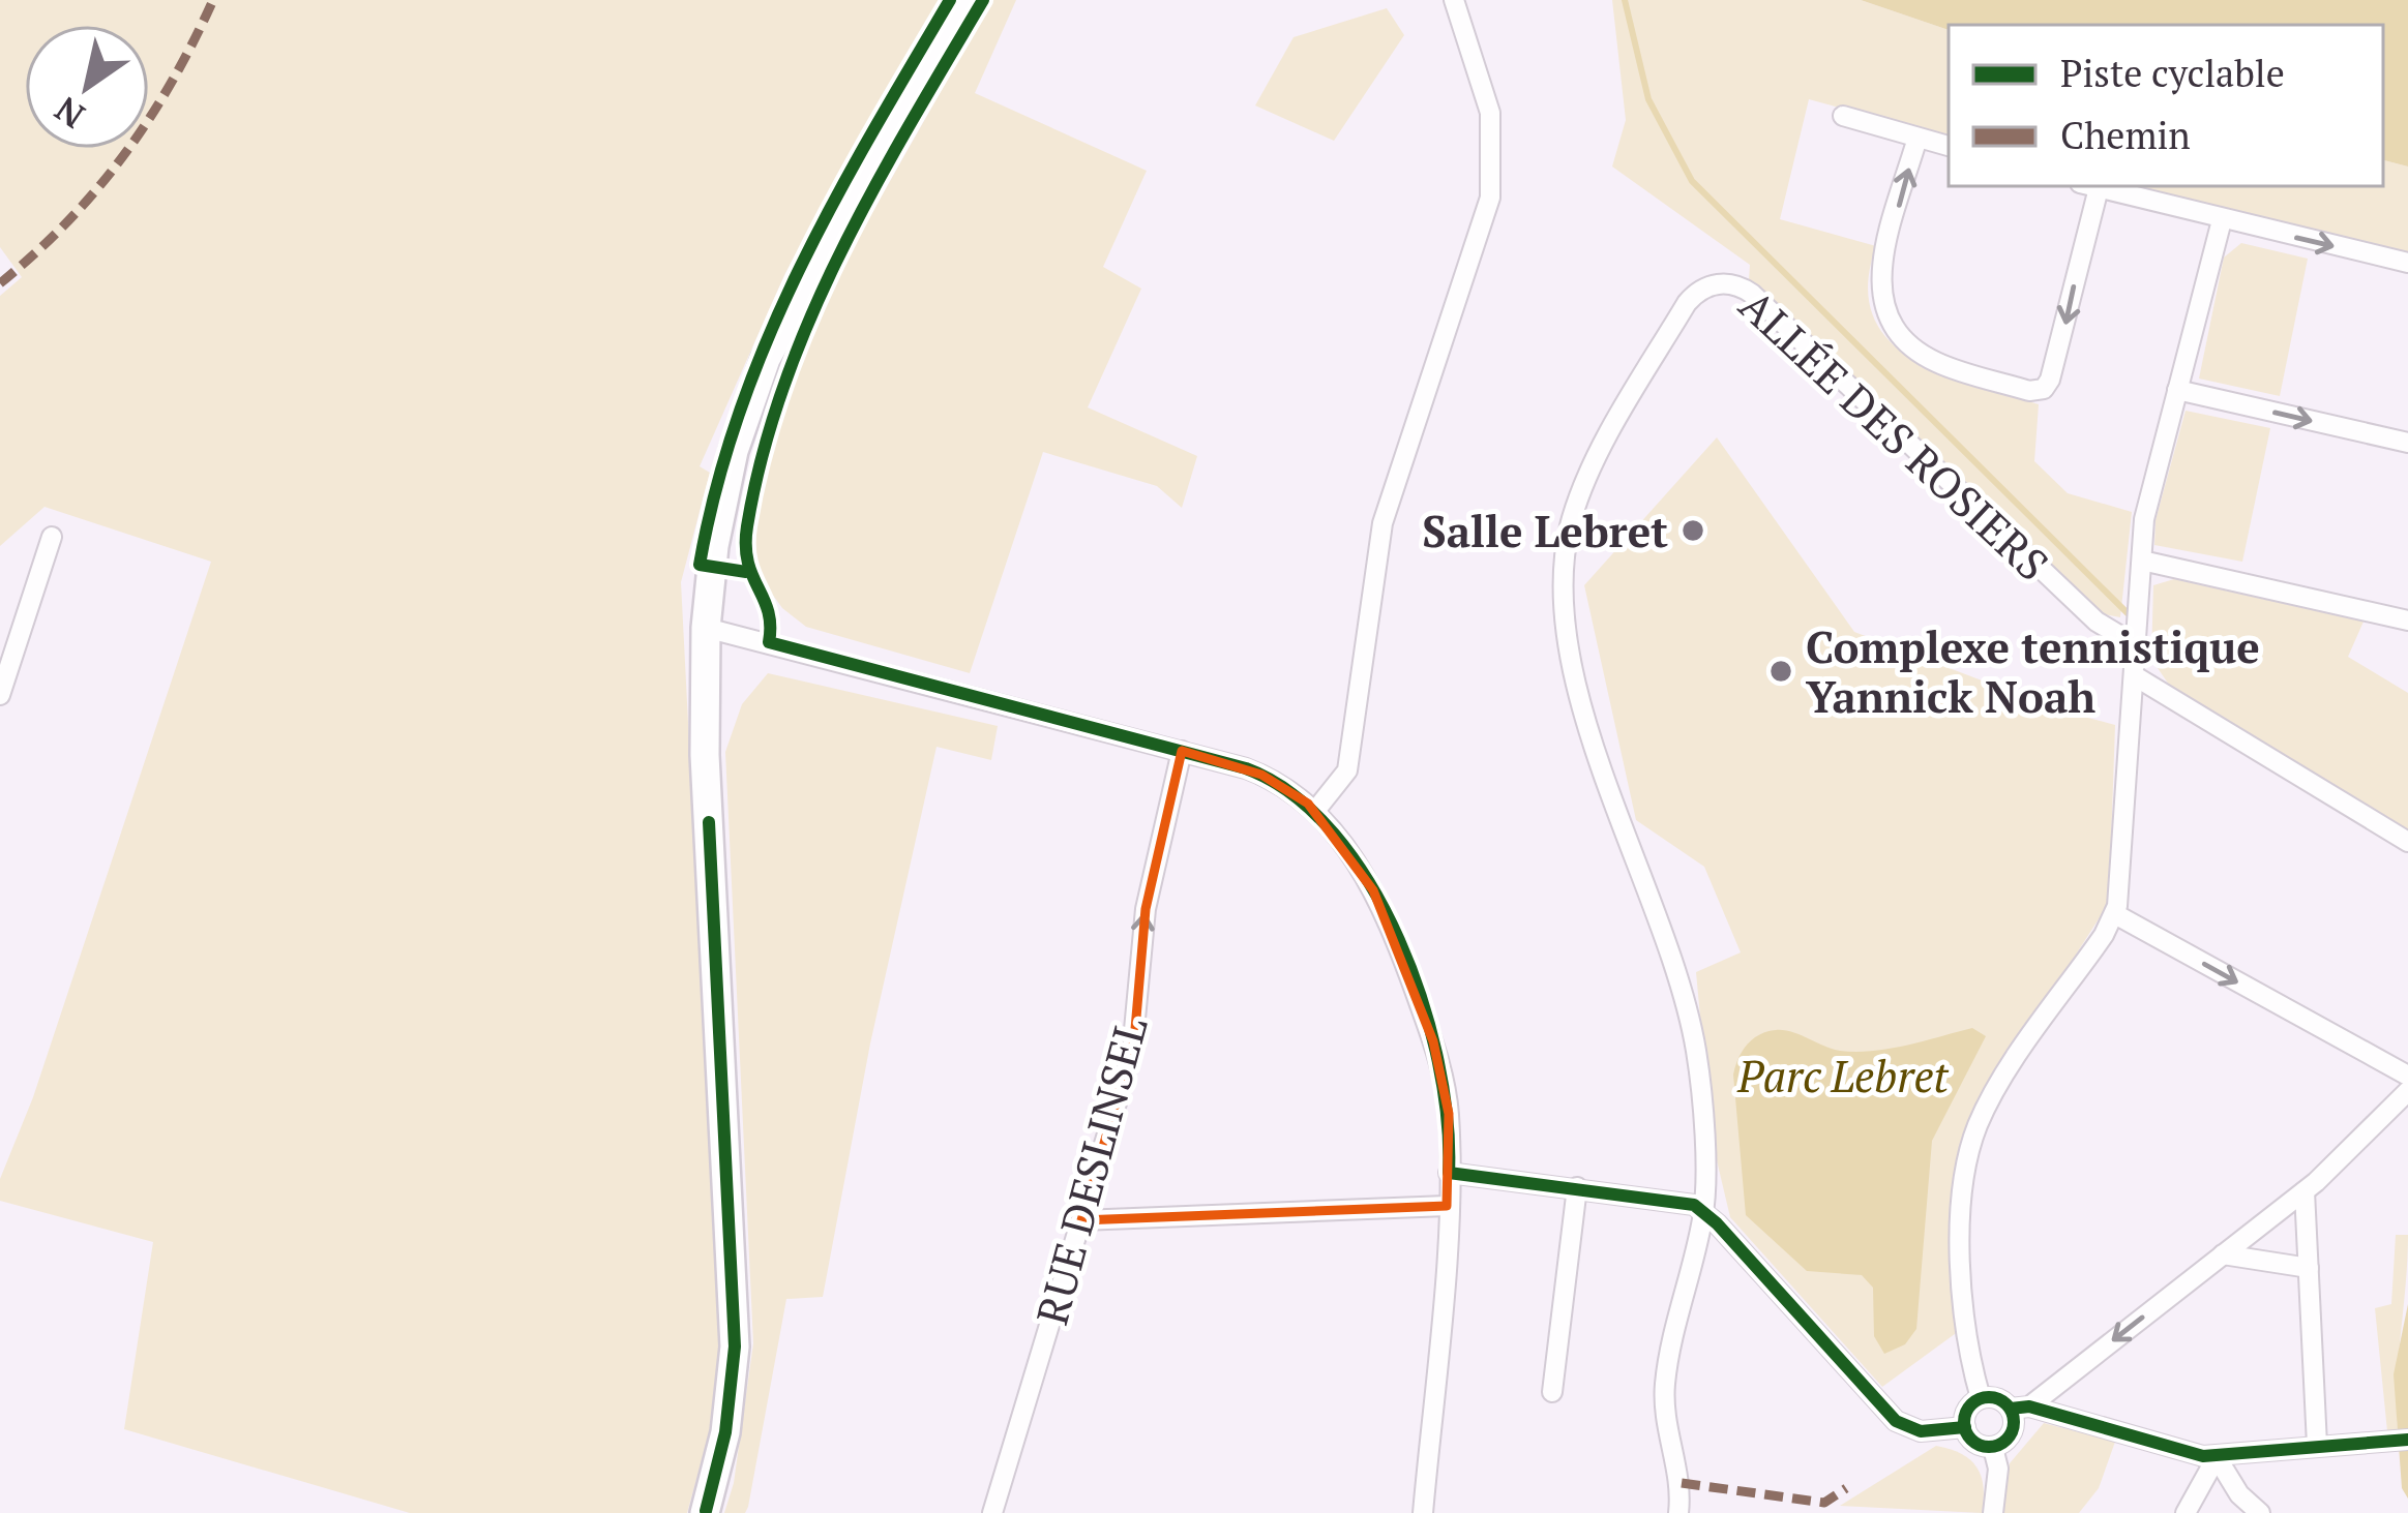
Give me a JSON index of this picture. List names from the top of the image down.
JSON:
{
  "streets": {
    "street": ["ALLÉE DES ROSIERS", "RUE DESLINSEL"]
  },
  "one_way": ["RUE DESLINSEL"],
  "parks": ["Parc Lebret"],
  "places": ["Salle Lebret", "Complexe tennistique Yannick Noah"],
  "legend": ["Piste cyclable", "Chemin"],
  "north": "bottom left"
}
